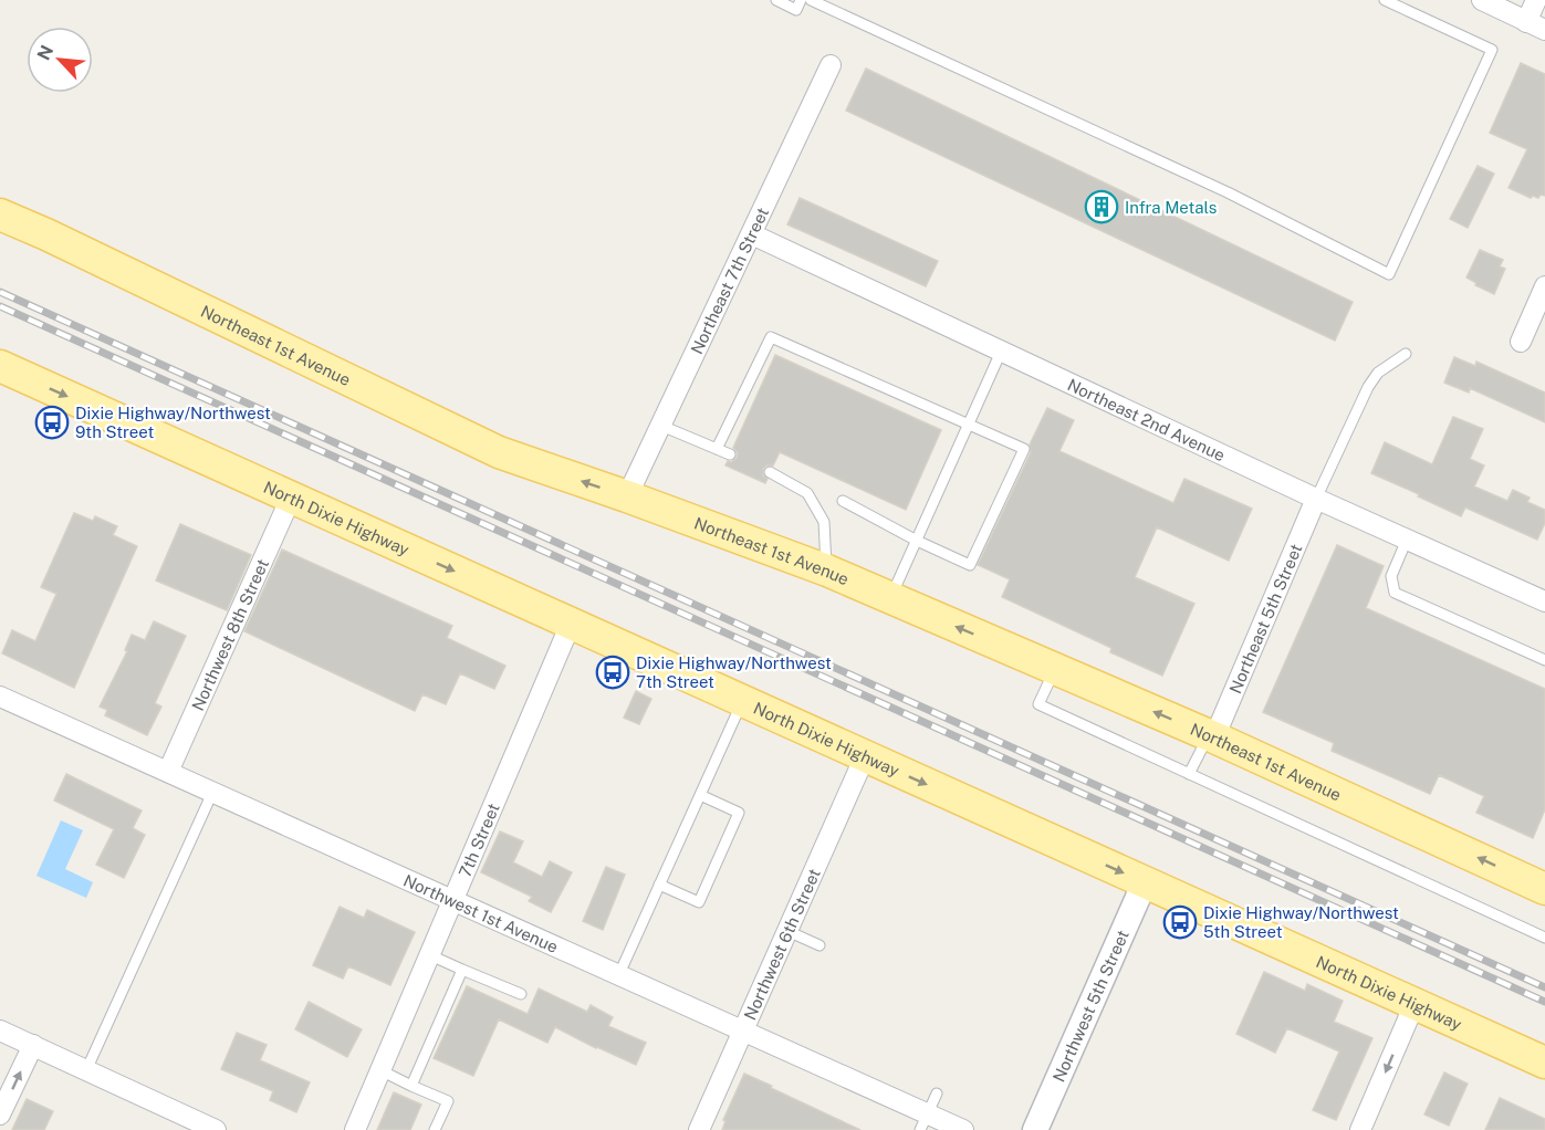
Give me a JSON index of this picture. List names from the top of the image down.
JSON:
{
  "streets": {
    "main road": ["Northeast 1st Avenue", "North Dixie Highway"],
    "street": [
      "Northeast 7th Street",
      "Northeast 2nd Avenue",
      "Northeast 5th Street",
      "Northwest 8th Street",
      "7th Street",
      "Northwest 1st Avenue",
      "Northwest 6th Street",
      "Northwest 5th Street"
    ]
  },
  "crossings": [
    ["Northeast 7th Street", "Northeast 1st Avenue"],
    ["Northeast 7th Street", "Northeast 2nd Avenue"],
    ["Northeast 1st Avenue", "Northeast 5th Street"],
    ["Northeast 2nd Avenue", "Northeast 5th Street"],
    ["North Dixie Highway", "Northwest 8th Street"],
    ["North Dixie Highway", "7th Street"],
    ["North Dixie Highway", "Northwest 6th Street"],
    ["North Dixie Highway", "Northwest 5th Street"],
    ["Northwest 8th Street", "Northwest 1st Avenue"],
    ["7th Street", "Northwest 1st Avenue"],
    ["Northwest 1st Avenue", "Northwest 6th Street"]
  ],
  "one_way": ["Northeast 1st Avenue", "North Dixie Highway"],
  "places": {
    "building": ["Infra Metals"],
    "bus stop": ["Dixie Highway/Northwest 9th Street", "Dixie Highway/Northwest 7th Street", "Dixie Highway/Northwest 5th Street"]
  },
  "north": "top left"
}
